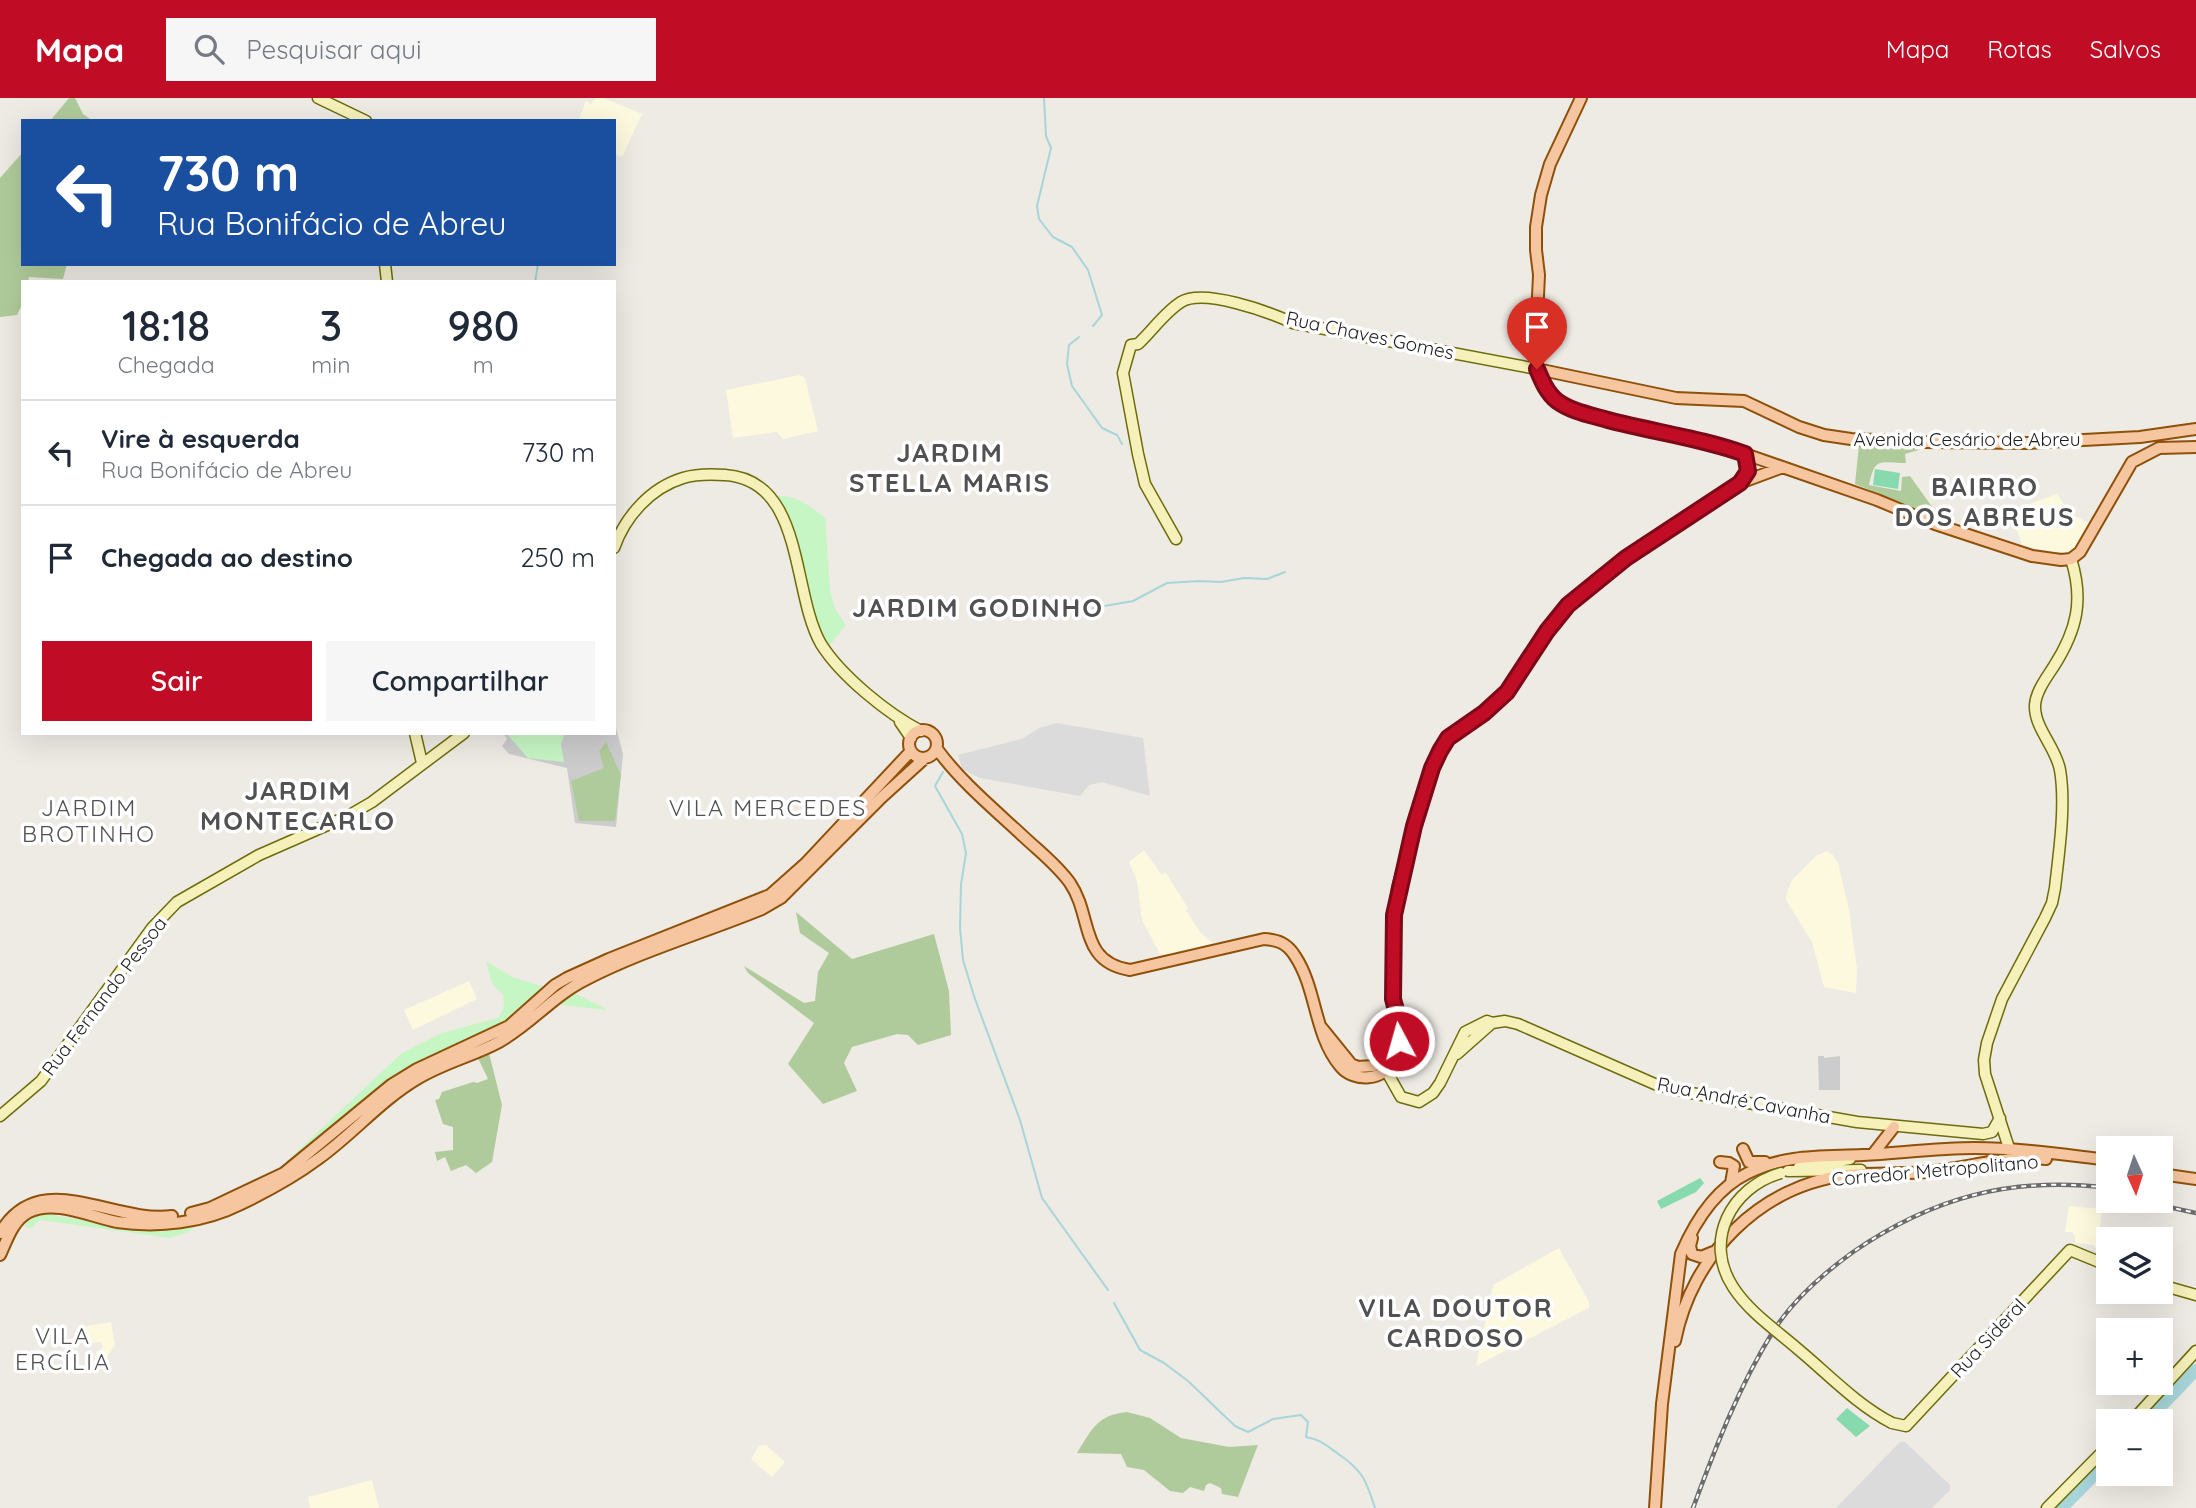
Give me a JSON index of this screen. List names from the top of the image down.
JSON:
{
  "streets": {
    "main road": [
      "Rua Chaves Gomes",
      "Avenida Cesário de Abreu",
      "Rua Fernando Pessoa",
      "Rua André Cavanha",
      "Corredor Metropolitano",
      "Rua Sideral"
    ]
  },
  "crossings": [
    ["Rua Chaves Gomes", "Avenida Cesário de Abreu"]
  ],
  "districts": [
    "JARDIM STELLA MARIS",
    "BAIRRO DOS ABREUS",
    "JARDIM GODINHO",
    "JARDIM MONTECARLO",
    "JARDIM BROTINHO",
    "VILA MERCEDES",
    "VILA DOUTOR CARDOSO",
    "VILA ERCÍLIA"
  ],
  "north": "bottom",
  "page": {
    "header": "Mapa",
    "search": "Pesquisar aqui",
    "nav": ["Mapa", "Rotas", "Salvos"],
    "turn": ["730 m", "Rua Bonifácio de Abreu"],
    "eta": [
      "18:18",
      "Chegada",
      "3",
      "min",
      "980",
      "m"
    ],
    "list": [
      {
        "name": "Vire à esquerda",
        "note": "Rua Bonifácio de Abreu",
        "value": "730 m"
      },
      {
        "name": "Chegada ao destino",
        "value": "250 m"
      }
    ],
    "buttons": ["Sair", "Compartilhar"],
    "map_buttons": ["+", "−"]
  }
}
